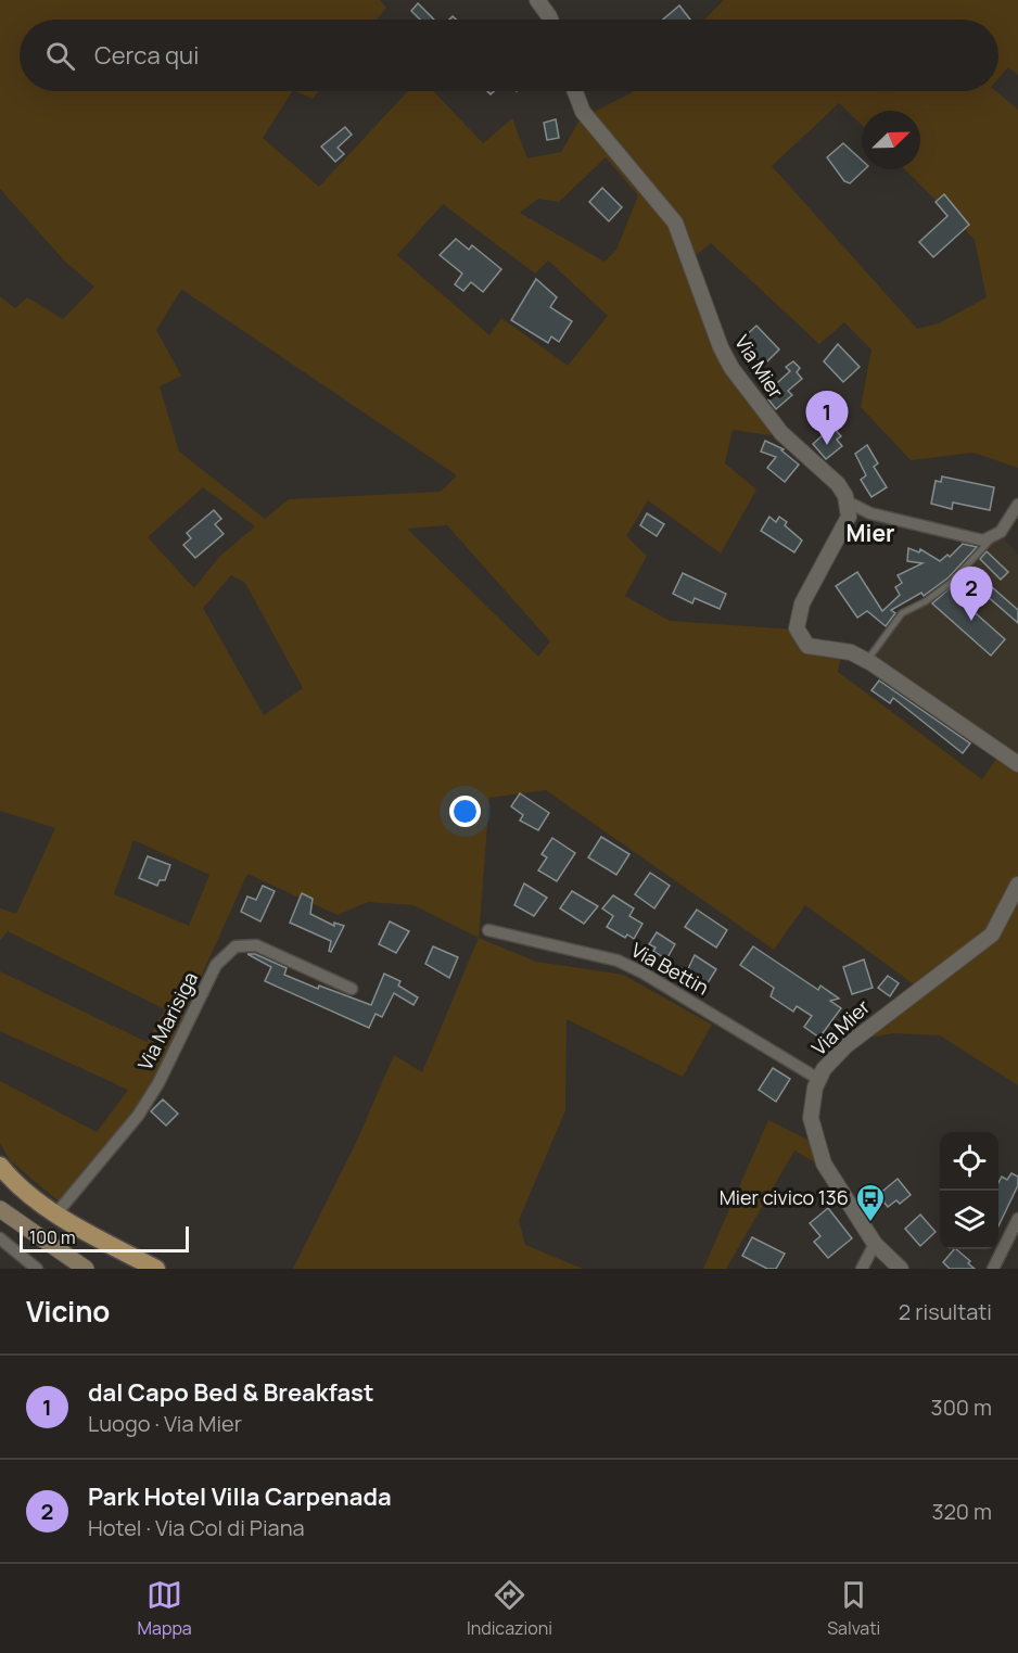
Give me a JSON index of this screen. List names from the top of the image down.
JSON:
{
  "streets": {
    "street": ["Via Mier", "Via Bettin", "Via Marisiga"]
  },
  "crossings": [
    ["Via Mier", "Via Bettin"]
  ],
  "districts": ["Mier"],
  "places": {
    "bus stop": ["Mier civico 136"]
  },
  "scale_bar": "100 m",
  "north": "top right",
  "page": {
    "search": "Cerca qui",
    "pins": ["1", "2"],
    "scale": "100 m",
    "heading": ["Vicino", "2 risultati"],
    "list": [
      {
        "mark": "1",
        "name": "dal Capo Bed & Breakfast",
        "note": "Luogo · Via Mier",
        "value": "300 m"
      },
      {
        "mark": "2",
        "name": "Park Hotel Villa Carpenada",
        "note": "Hotel · Via Col di Piana",
        "value": "320 m"
      }
    ],
    "nav": ["Mappa", "Indicazioni", "Salvati"]
  }
}
